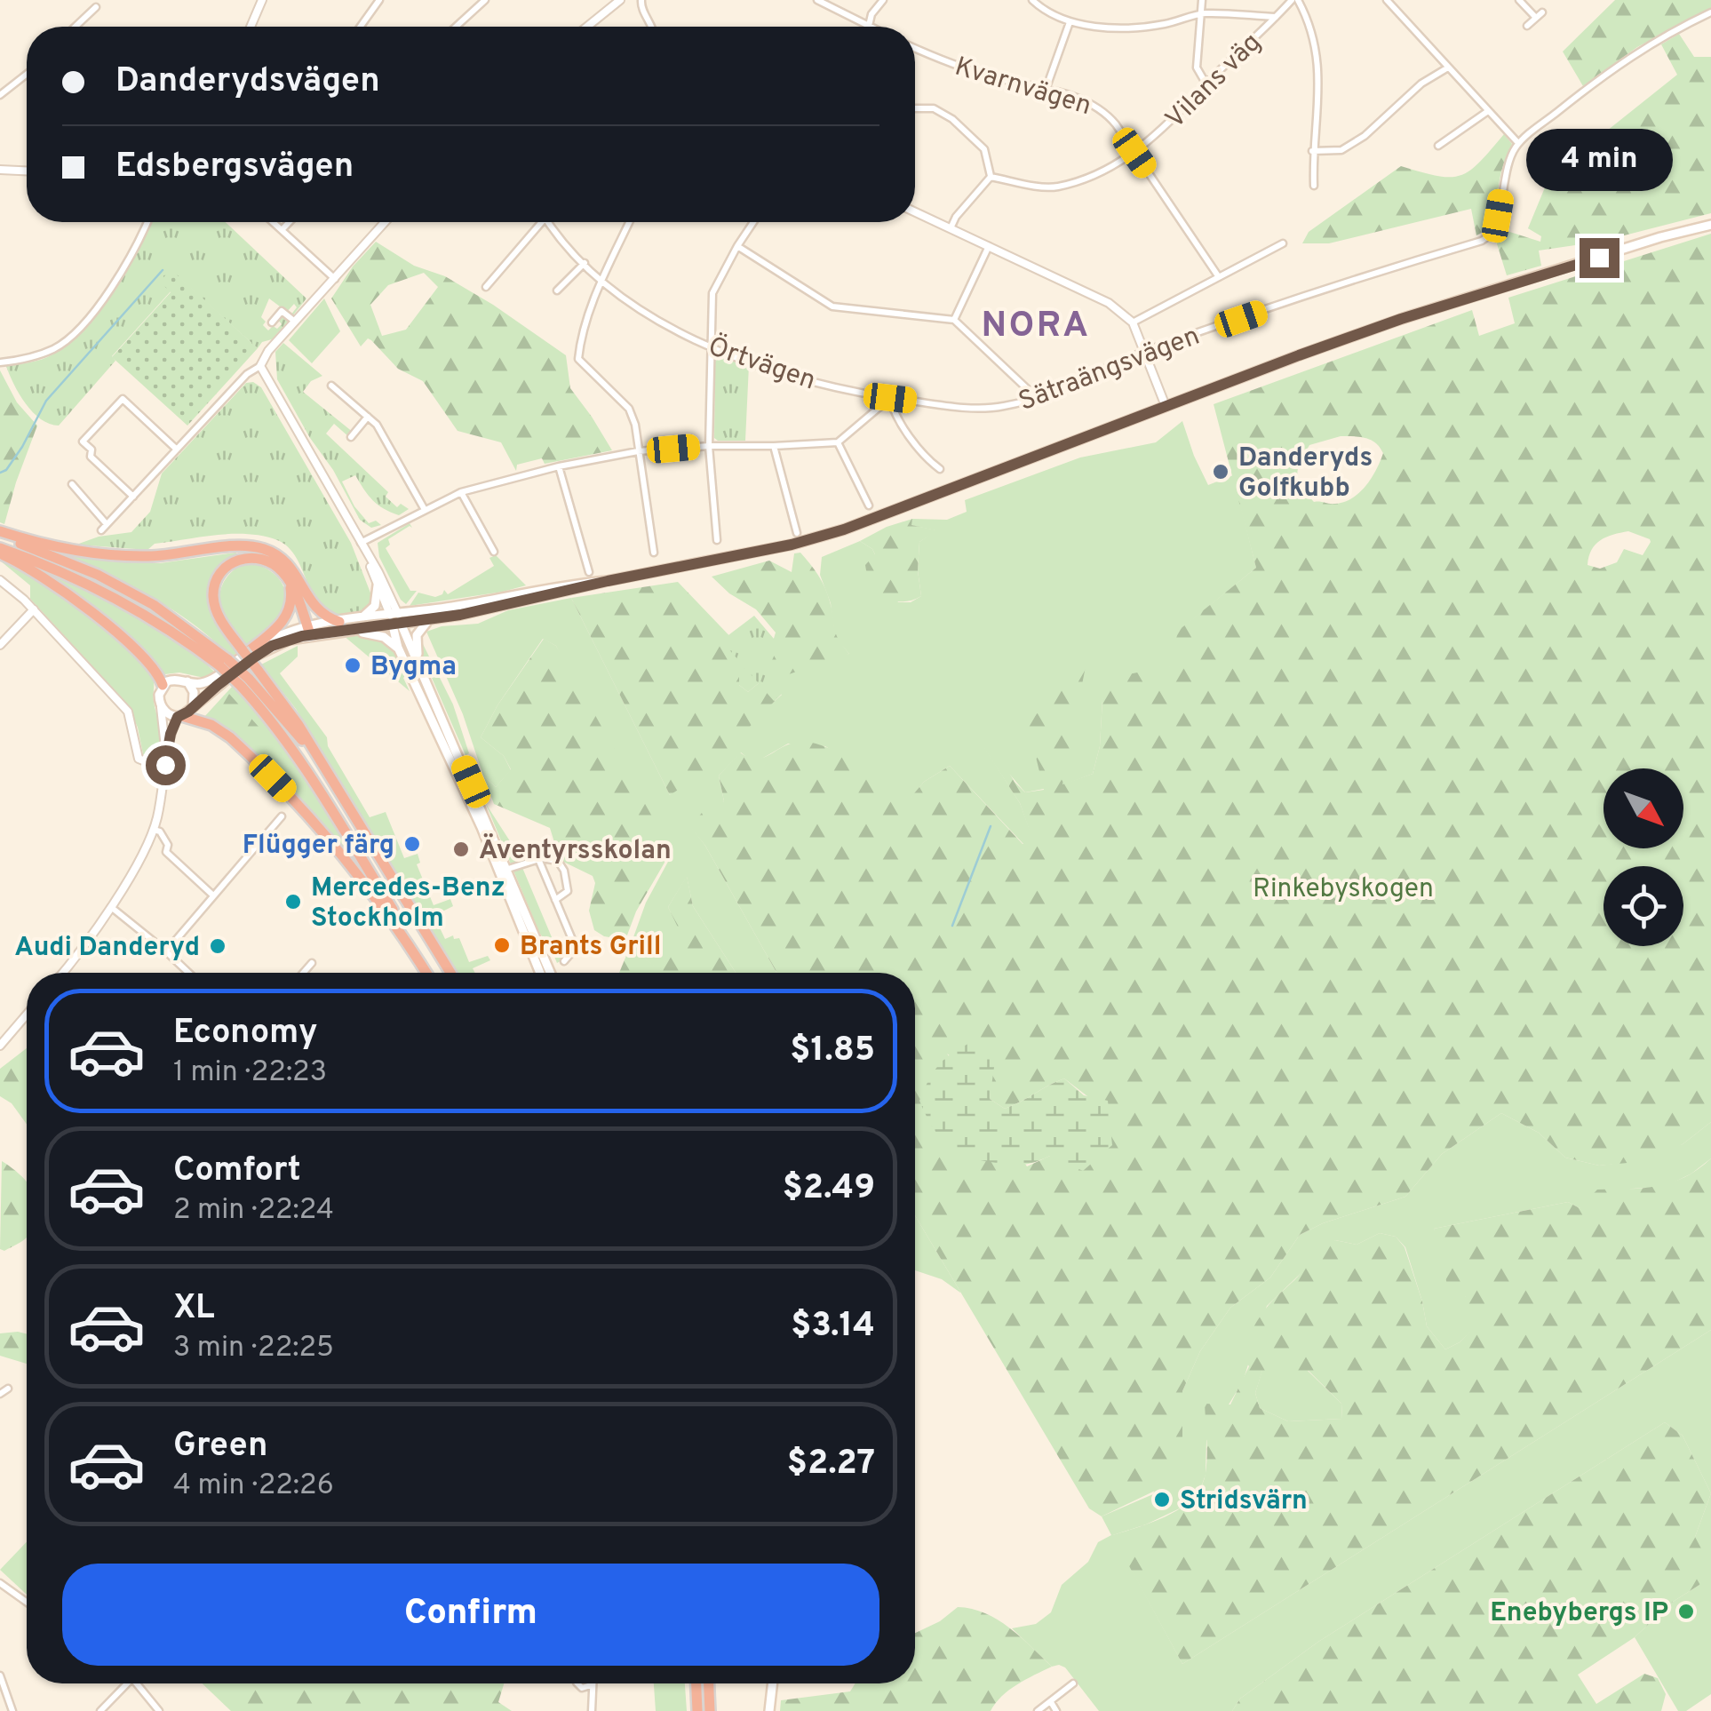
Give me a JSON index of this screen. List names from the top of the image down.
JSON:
{
  "streets": {
    "street": [
      "Vilans väg",
      "Kvarnvägen",
      "Örtvägen",
      "Sätraängsvägen"
    ]
  },
  "crossings": [
    ["Vilans väg", "Kvarnvägen"],
    ["Örtvägen", "Sätraängsvägen"]
  ],
  "districts": ["NORA"],
  "parks": ["Rinkebyskogen"],
  "places": [
    "Danderyds Golfkubb",
    "Bygma",
    "Flügger färg",
    "Äventyrsskolan",
    "Mercedes-Benz Stockholm",
    "Brants Grill",
    "Audi Danderyd",
    "Stridsvärn",
    "Enebybergs IP"
  ],
  "north": "bottom right",
  "page": {
    "banner": ["Danderydsvägen", "Edsbergsvägen"],
    "bubble": "4 min",
    "list": [
      {
        "name": "Economy",
        "note": "1 min · 22:23",
        "value": "$1.85"
      },
      {
        "name": "Comfort",
        "note": "2 min · 22:24",
        "value": "$2.49"
      },
      {
        "name": "XL",
        "note": "3 min · 22:25",
        "value": "$3.14"
      },
      {
        "name": "Green",
        "note": "4 min · 22:26",
        "value": "$2.27"
      }
    ],
    "buttons": "Confirm"
  }
}
